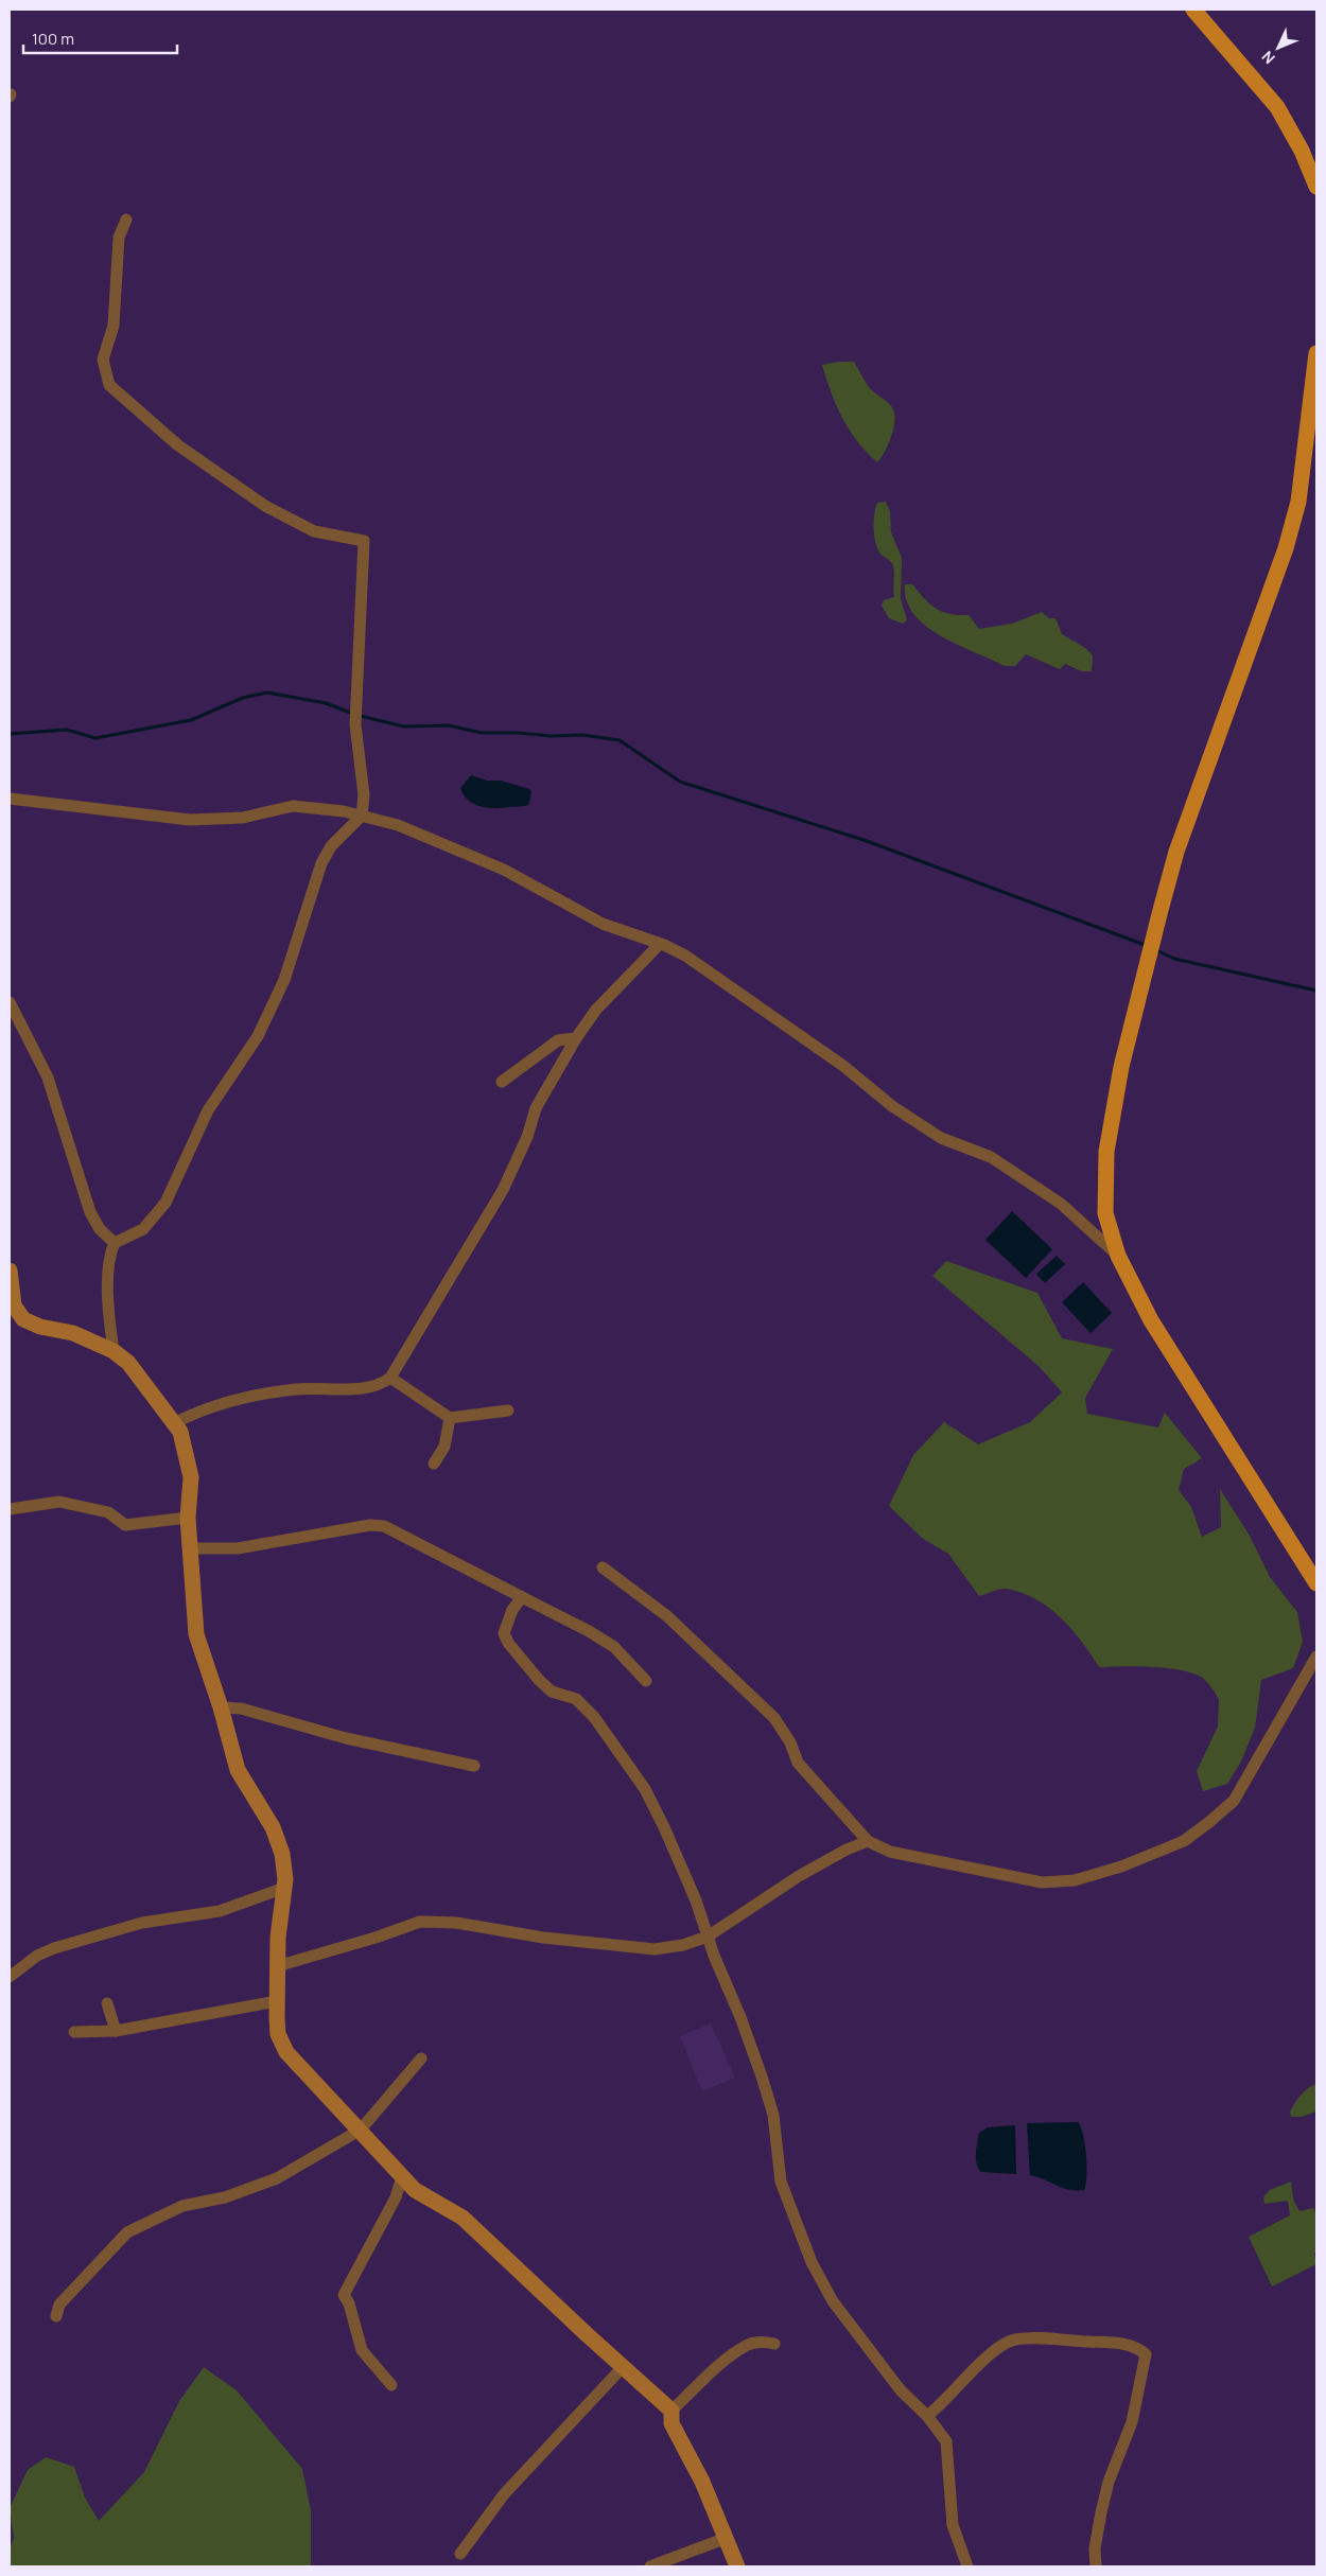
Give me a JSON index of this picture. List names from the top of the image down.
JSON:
{
  "scale_bar": "100 m",
  "north": "bottom left"
}
